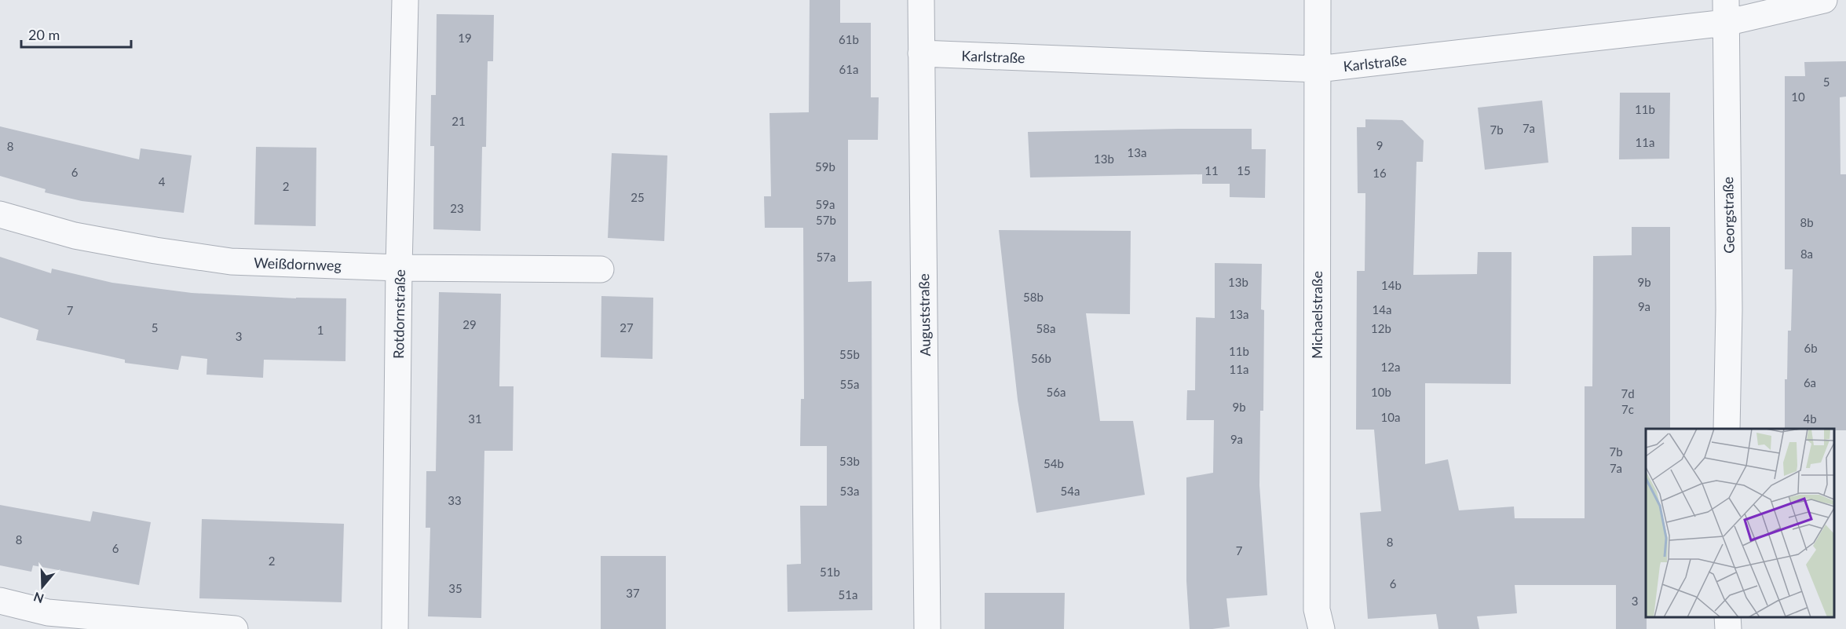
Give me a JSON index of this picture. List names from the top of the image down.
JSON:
{
  "streets": {
    "street": [
      "Karlstraße",
      "Georgstraße",
      "Weißdornweg",
      "Rotdornstraße",
      "Auguststraße",
      "Michaelstraße"
    ]
  },
  "crossings": [
    ["Karlstraße", "Georgstraße"],
    ["Karlstraße", "Auguststraße"],
    ["Karlstraße", "Michaelstraße"],
    ["Weißdornweg", "Rotdornstraße"]
  ],
  "house_numbers": [
    "19",
    "61b",
    "61a",
    "5",
    "10",
    "11b",
    "21",
    "7a",
    "7b",
    "11a",
    "9",
    "8",
    "13a",
    "13b",
    "59b",
    "11",
    "15",
    "6",
    "16",
    "4",
    "2",
    "25",
    "59a",
    "23",
    "57b",
    "8b",
    "8a",
    "57a",
    "13b",
    "9b",
    "14b",
    "58b",
    "9a",
    "14a",
    "7",
    "13a",
    "29",
    "5",
    "27",
    "58a",
    "12b",
    "1",
    "3",
    "6b",
    "11b",
    "55b",
    "56b",
    "12a",
    "11a",
    "6a",
    "55a",
    "56a",
    "10b",
    "7d",
    "9b",
    "7c",
    "10a",
    "31",
    "4b",
    "9a",
    "7b",
    "53b",
    "54b",
    "7a",
    "53a",
    "54a",
    "33",
    "8",
    "8",
    "6",
    "7",
    "2",
    "51b",
    "6",
    "35",
    "37",
    "51a",
    "3"
  ],
  "scale_bar": "20 m",
  "north": "bottom"
}
